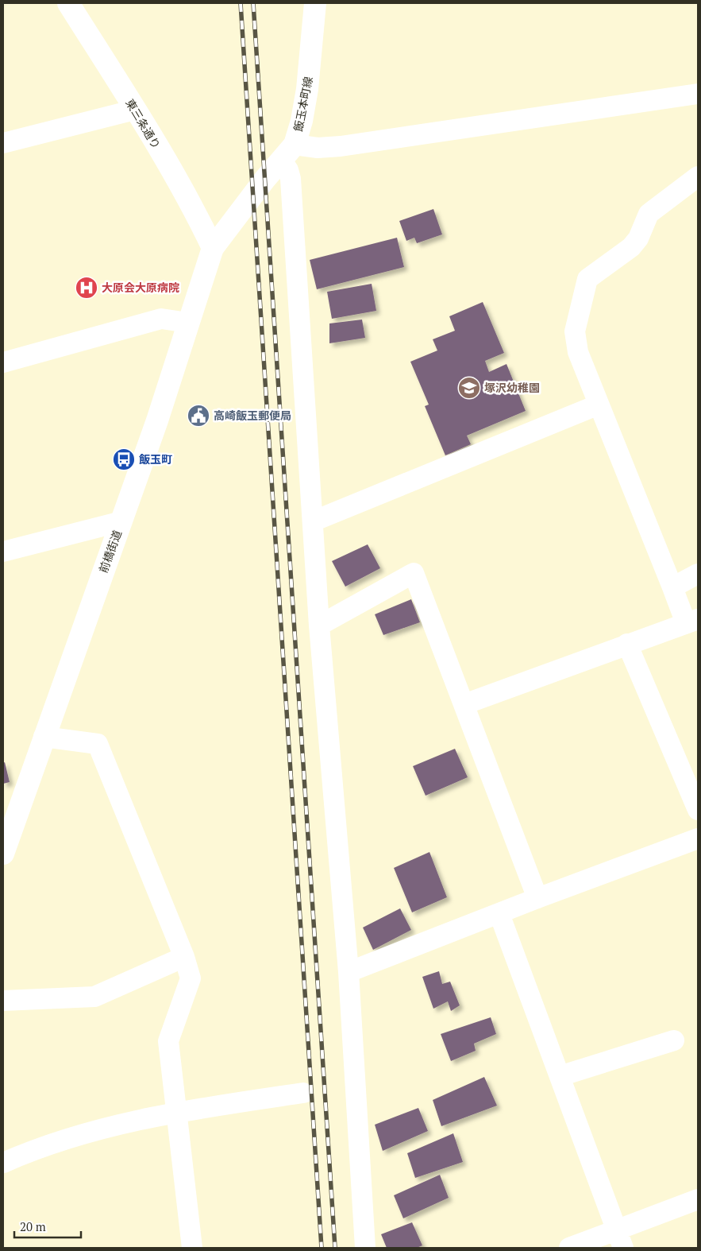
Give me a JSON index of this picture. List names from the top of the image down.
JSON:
{
  "streets": {
    "main road": ["飯玉本町線", "東三条通り", "前橋街道"]
  },
  "crossings": [
    ["飯玉本町線", "東三条通り"],
    ["飯玉本町線", "前橋街道"],
    ["東三条通り", "前橋街道"]
  ],
  "places": {
    "hospital": ["大原会大原病院"],
    "school or university": ["塚沢幼稚園"],
    "public building": ["高崎飯玉郵便局"],
    "bus stop": ["飯玉町"]
  },
  "scale_bar": "20 m"
}
